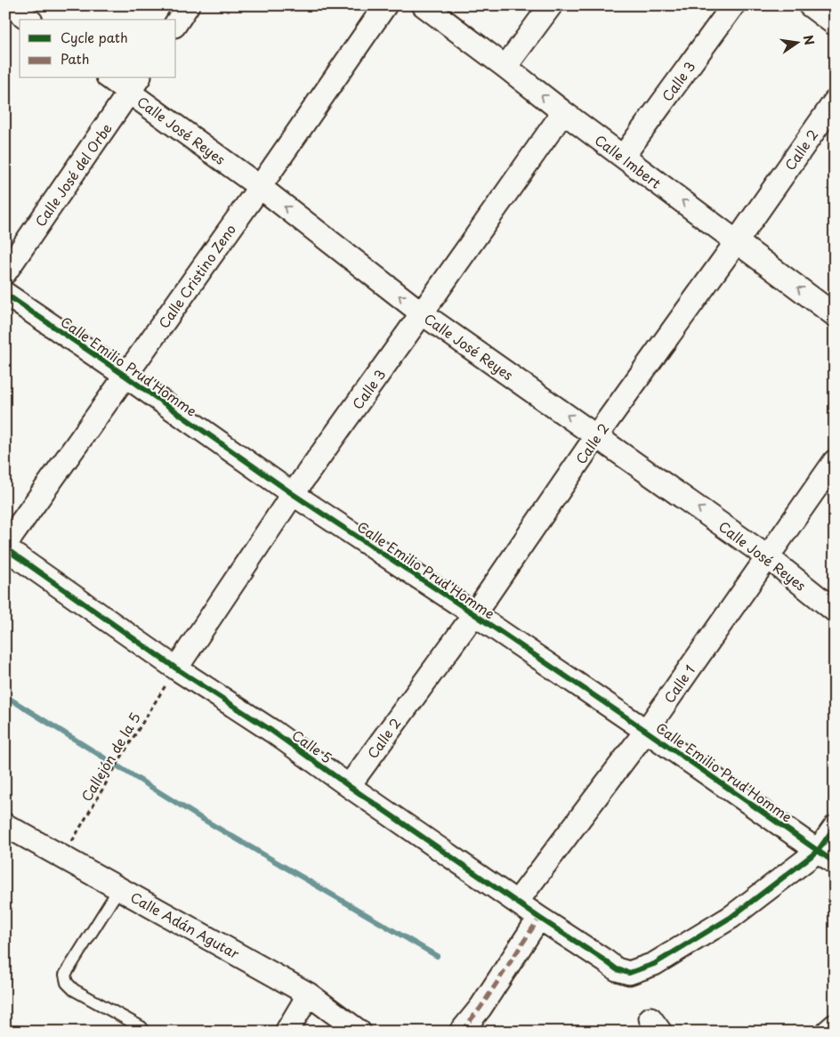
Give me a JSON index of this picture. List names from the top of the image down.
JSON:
{
  "streets": {
    "street": [
      "Calle 3",
      "Calle José Reyes",
      "Calle 2",
      "Calle Imbert",
      "Calle José del Orbe",
      "Calle Cristino Zeno",
      "Calle Emilio Prud'Homme",
      "Calle 1",
      "Calle 5",
      "Calle Adán Agutar"
    ],
    "path": ["Callejón de la 5"]
  },
  "crossings": [
    ["Calle 3", "Calle José Reyes"],
    ["Calle 3", "Calle Imbert"],
    ["Calle 3", "Calle Emilio Prud'Homme"],
    ["Calle 3", "Calle 5"],
    ["Calle 3", "Callejón de la 5"],
    ["Calle José Reyes", "Calle 2"],
    ["Calle José Reyes", "Calle José del Orbe"],
    ["Calle José Reyes", "Calle Cristino Zeno"],
    ["Calle José Reyes", "Calle 1"],
    ["Calle 2", "Calle Imbert"],
    ["Calle 2", "Calle Emilio Prud'Homme"],
    ["Calle 2", "Calle 5"],
    ["Calle Cristino Zeno", "Calle Emilio Prud'Homme"],
    ["Calle Emilio Prud'Homme", "Calle 1"],
    ["Calle Emilio Prud'Homme", "Calle 5"],
    ["Calle 1", "Calle 5"],
    ["Calle 5", "Callejón de la 5"],
    ["Callejón de la 5", "Calle Adán Agutar"]
  ],
  "one_way": ["Calle José Reyes", "Calle Imbert"],
  "legend": ["Cycle path", "Path"],
  "north": "right"
}
